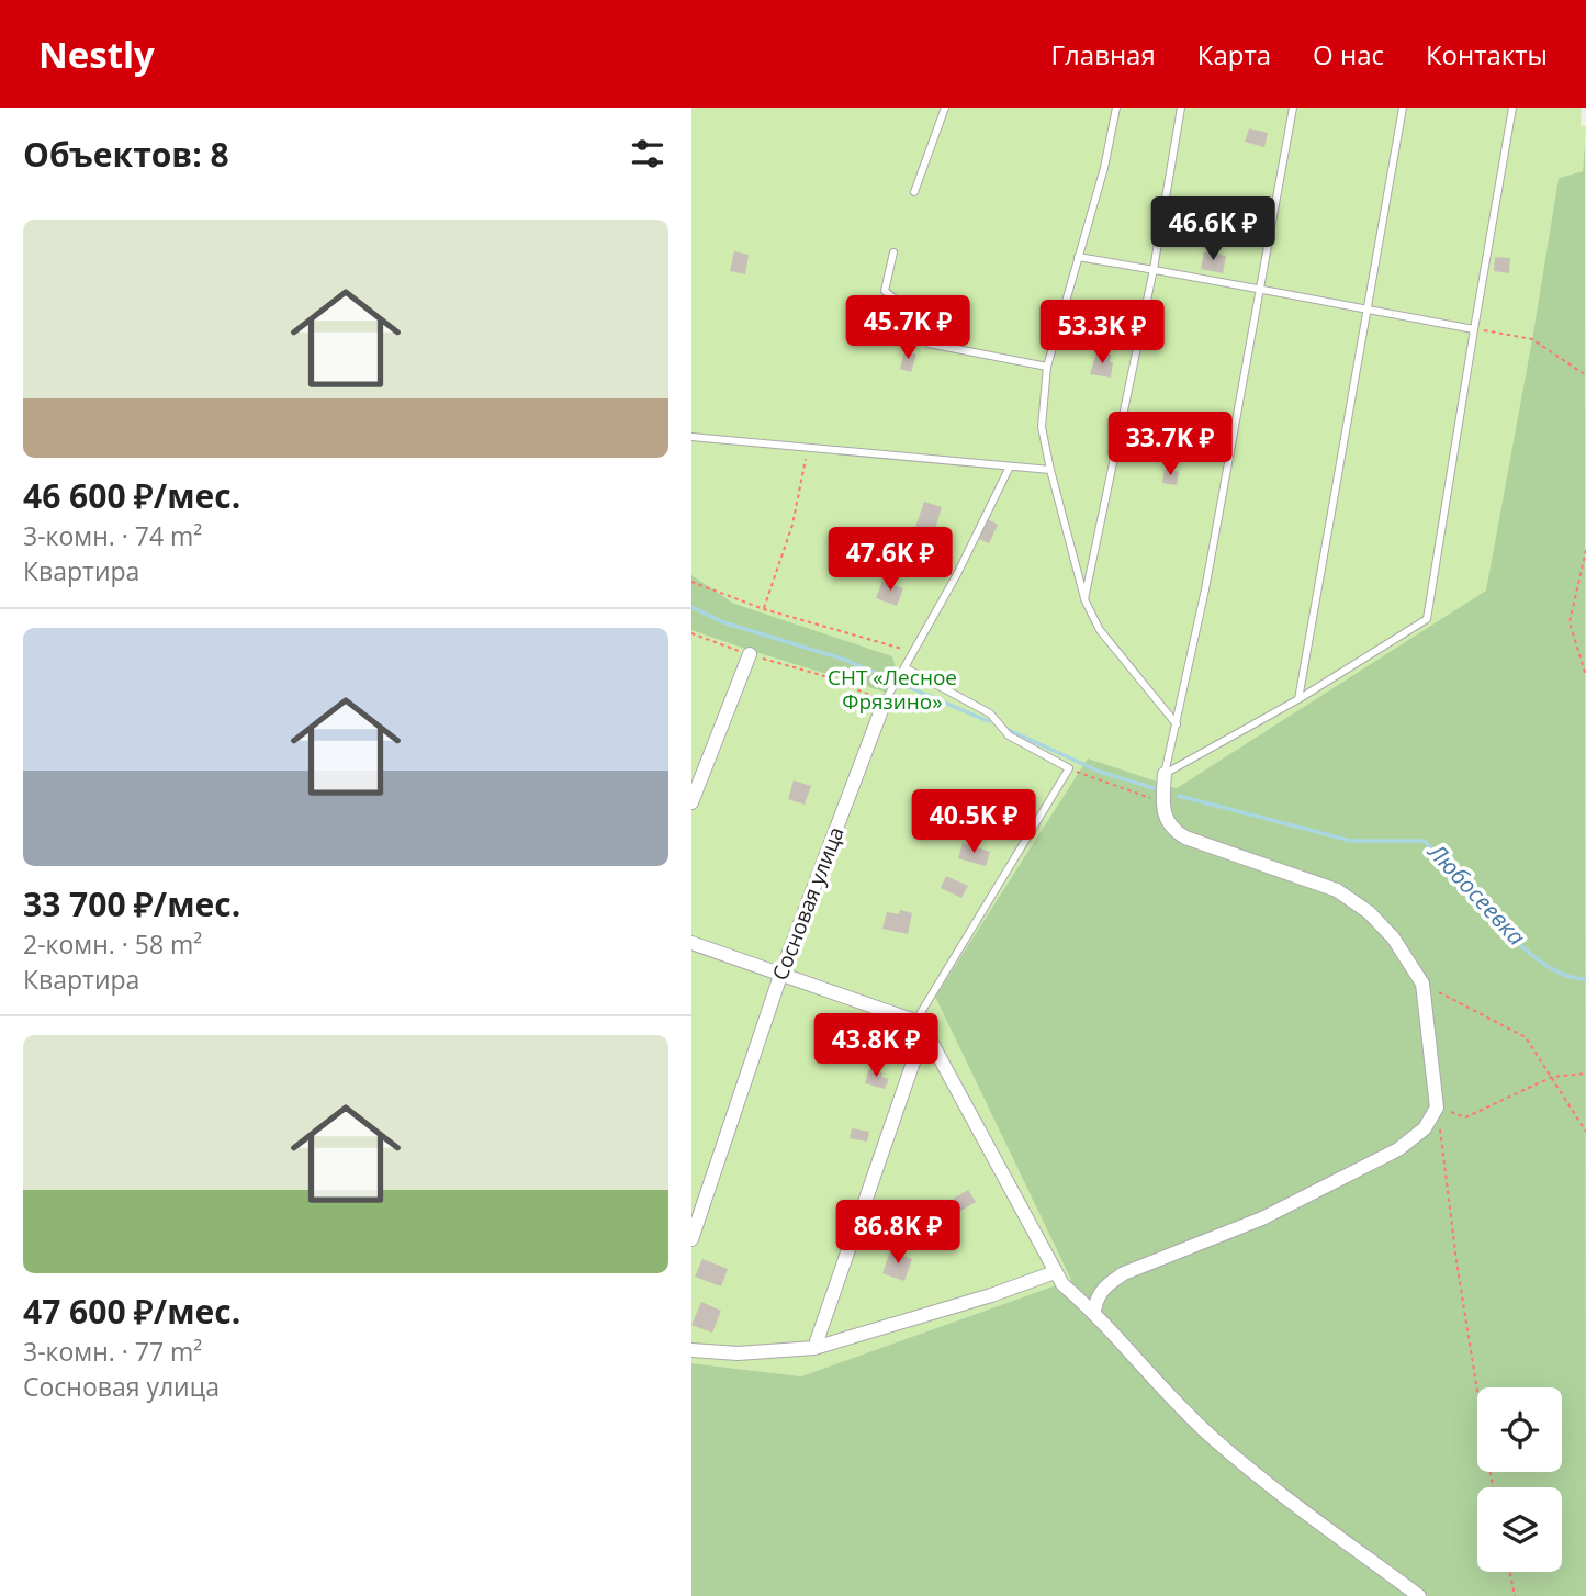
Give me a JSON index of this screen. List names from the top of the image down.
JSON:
{
  "streets": {
    "street": ["Сосновая улица"]
  },
  "water": ["Любосеевка"],
  "parks": ["СНТ «Лесное Фрязино»"],
  "page": {
    "header": "Nestly",
    "nav": [
      "Главная",
      "Карта",
      "О нас",
      "Контакты"
    ],
    "heading": "Объектов: 8",
    "price": [
      "46.6K ₽",
      "45.7K ₽",
      "53.3K ₽",
      "33.7K ₽",
      "47.6K ₽",
      "40.5K ₽",
      "43.8K ₽",
      "86.8K ₽"
    ],
    "list": [
      {
        "name": "46 600 ₽/мес.",
        "note": "3-комн. · 74 m² · Квартира"
      },
      {
        "name": "33 700 ₽/мес.",
        "note": "2-комн. · 58 m² · Квартира"
      },
      {
        "name": "47 600 ₽/мес.",
        "note": "3-комн. · 77 m² · Сосновая улица"
      }
    ]
  }
}
